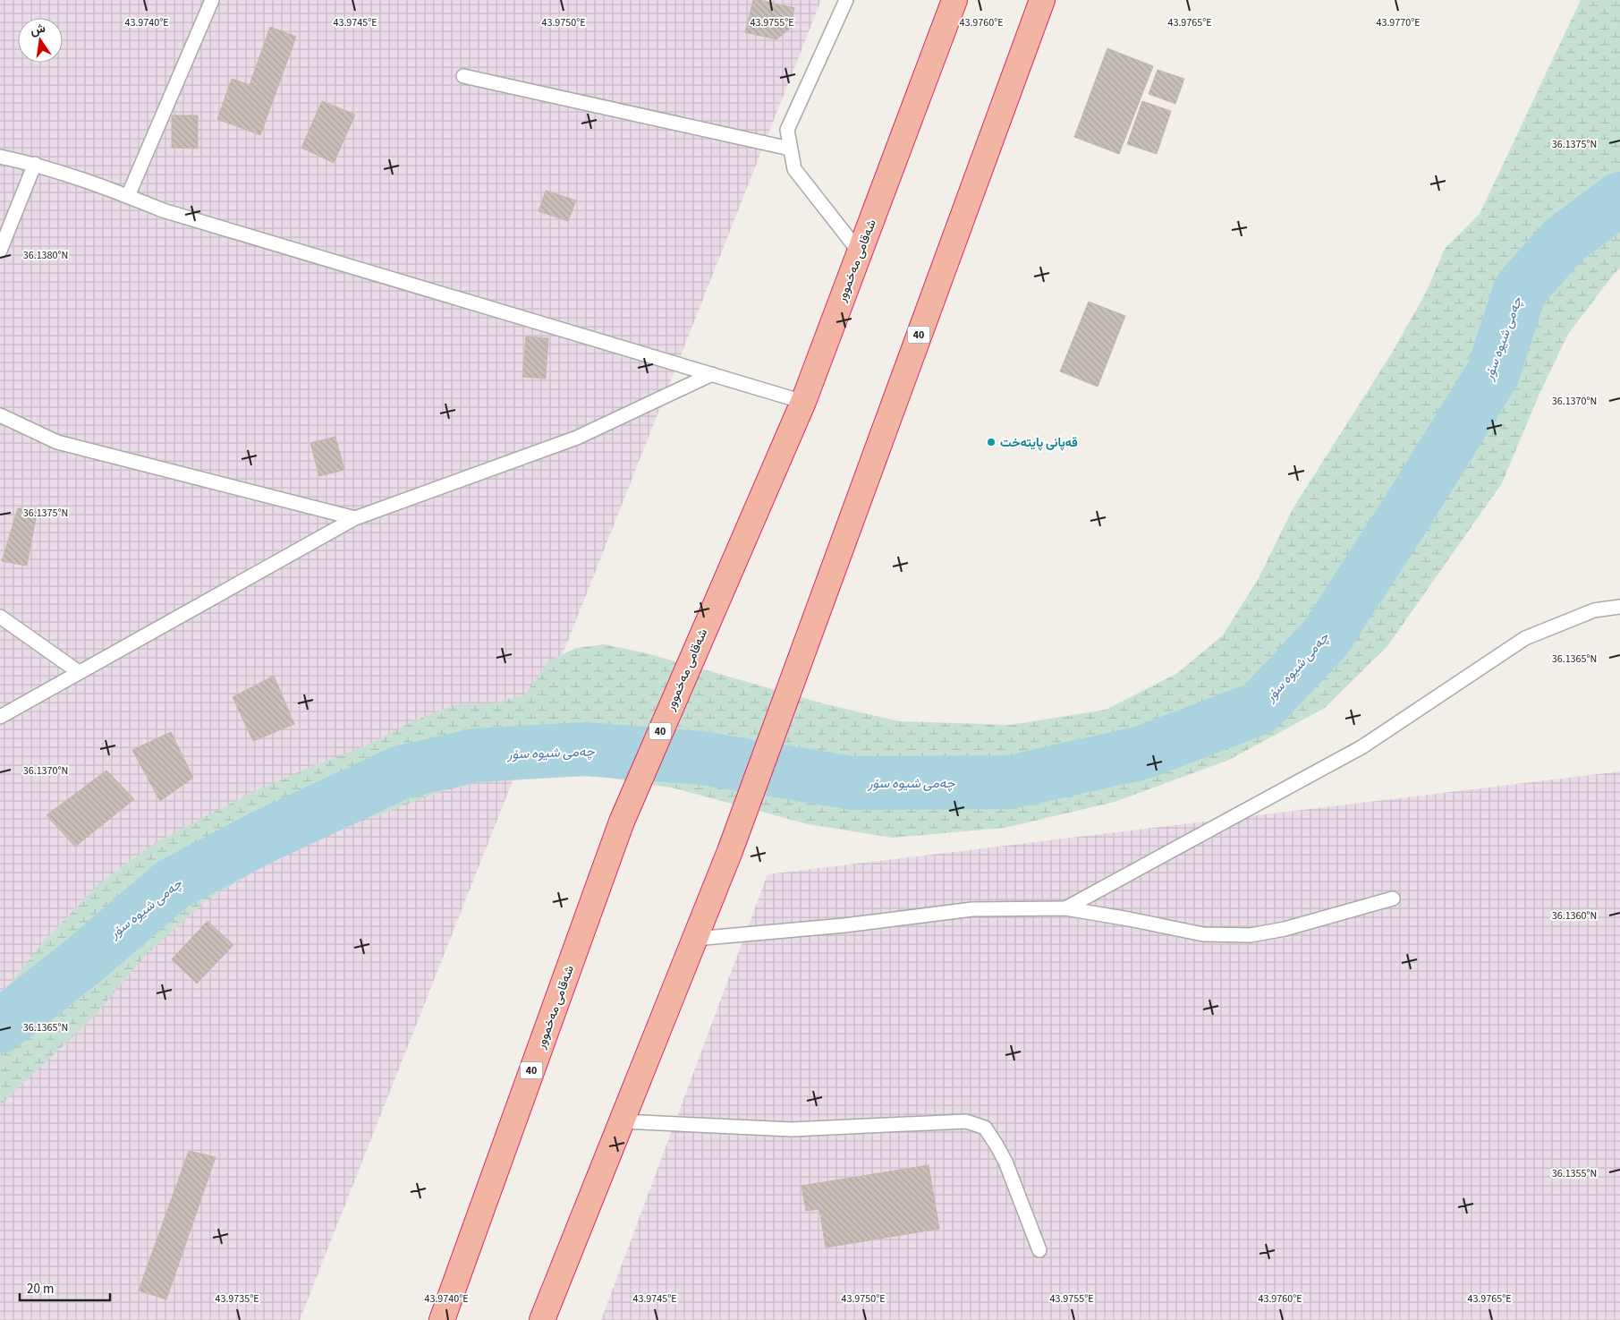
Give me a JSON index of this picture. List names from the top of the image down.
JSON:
{
  "streets": {
    "highway": ["شەقامی مەخموور", "40"]
  },
  "water": ["چەمی شیوە سۆر"],
  "places": ["قەپانی پایتەخت"],
  "scale_bar": "20 m",
  "north": "top",
  "coordinates": [
    "43.9740°E",
    "43.9745°E",
    "43.9750°E",
    "43.9755°E",
    "43.9760°E",
    "43.9765°E",
    "43.9770°E",
    "36.1375°N",
    "36.1380°N",
    "36.1370°N",
    "36.1365°N",
    "36.1360°N",
    "36.1355°N",
    "43.9735°E"
  ]
}
